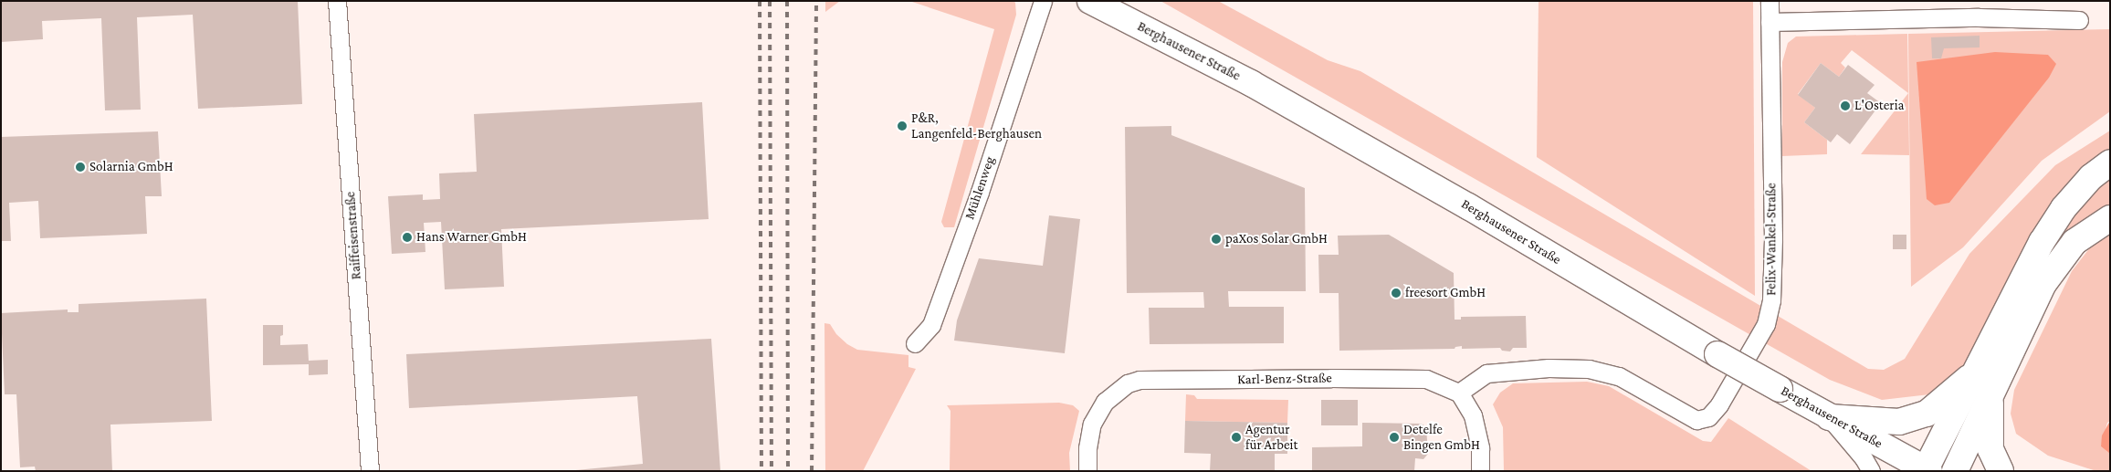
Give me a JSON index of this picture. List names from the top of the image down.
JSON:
{
  "streets": {
    "main road": ["Berghausener Straße"],
    "street": [
      "Mühlenweg",
      "Raiffeisenstraße",
      "Felix-Wankel-Straße",
      "Karl-Benz-Straße"
    ]
  },
  "crossings": [
    ["Felix-Wankel-Straße", "Karl-Benz-Straße"]
  ],
  "places": [
    "L'Osteria",
    "P&R, Langenfeld-Berghausen",
    "Solarnia GmbH",
    "Hans Warner GmbH",
    "paXos Solar GmbH",
    "freesort GmbH",
    "Agentur für Arbeit",
    "Detelfe Bingen GmbH"
  ]
}
